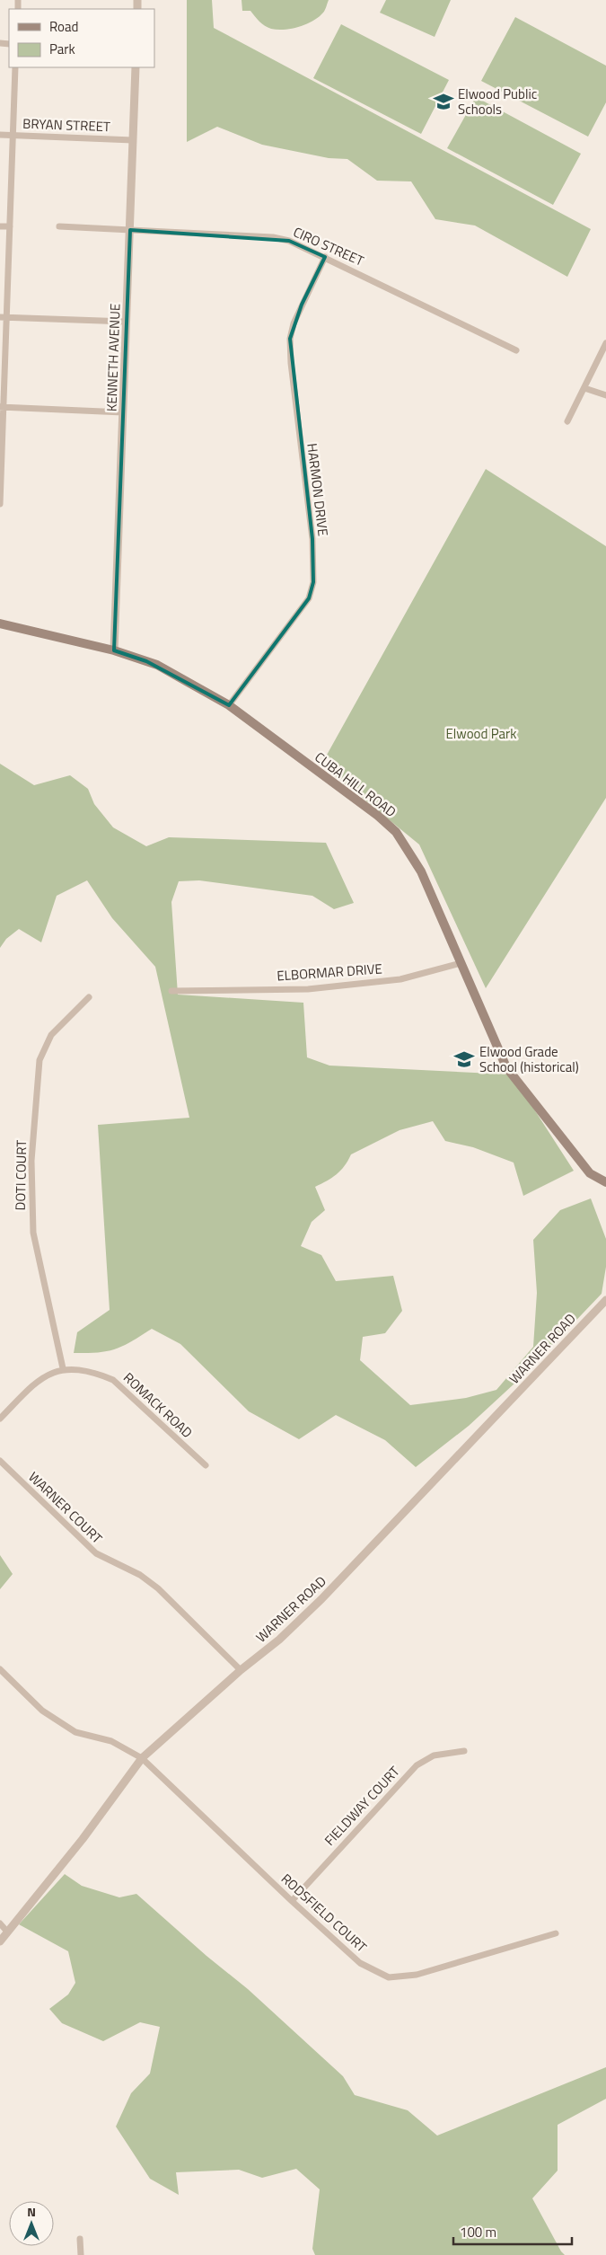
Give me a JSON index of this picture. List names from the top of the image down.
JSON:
{
  "streets": {
    "main road": ["CUBA HILL ROAD"],
    "street": [
      "BRYAN STREET",
      "CIRO STREET",
      "KENNETH AVENUE",
      "HARMON DRIVE",
      "ELBORMAR DRIVE",
      "DOTI COURT",
      "WARNER ROAD",
      "ROMACK ROAD",
      "WARNER COURT",
      "FIELDWAY COURT",
      "RODSFIELD COURT"
    ]
  },
  "crossings": [
    ["BRYAN STREET", "KENNETH AVENUE"],
    ["CIRO STREET", "KENNETH AVENUE"],
    ["CIRO STREET", "HARMON DRIVE"],
    ["KENNETH AVENUE", "CUBA HILL ROAD"],
    ["HARMON DRIVE", "CUBA HILL ROAD"],
    ["CUBA HILL ROAD", "ELBORMAR DRIVE"],
    ["DOTI COURT", "ROMACK ROAD"],
    ["WARNER ROAD", "WARNER COURT"],
    ["WARNER ROAD", "RODSFIELD COURT"],
    ["FIELDWAY COURT", "RODSFIELD COURT"]
  ],
  "parks": ["Elwood Park"],
  "places": {
    "school or university": ["Elwood Public Schools", "Elwood Grade School (historical)"]
  },
  "legend": ["Road", "Park"],
  "scale_bar": "100 m",
  "north": "top"
}
